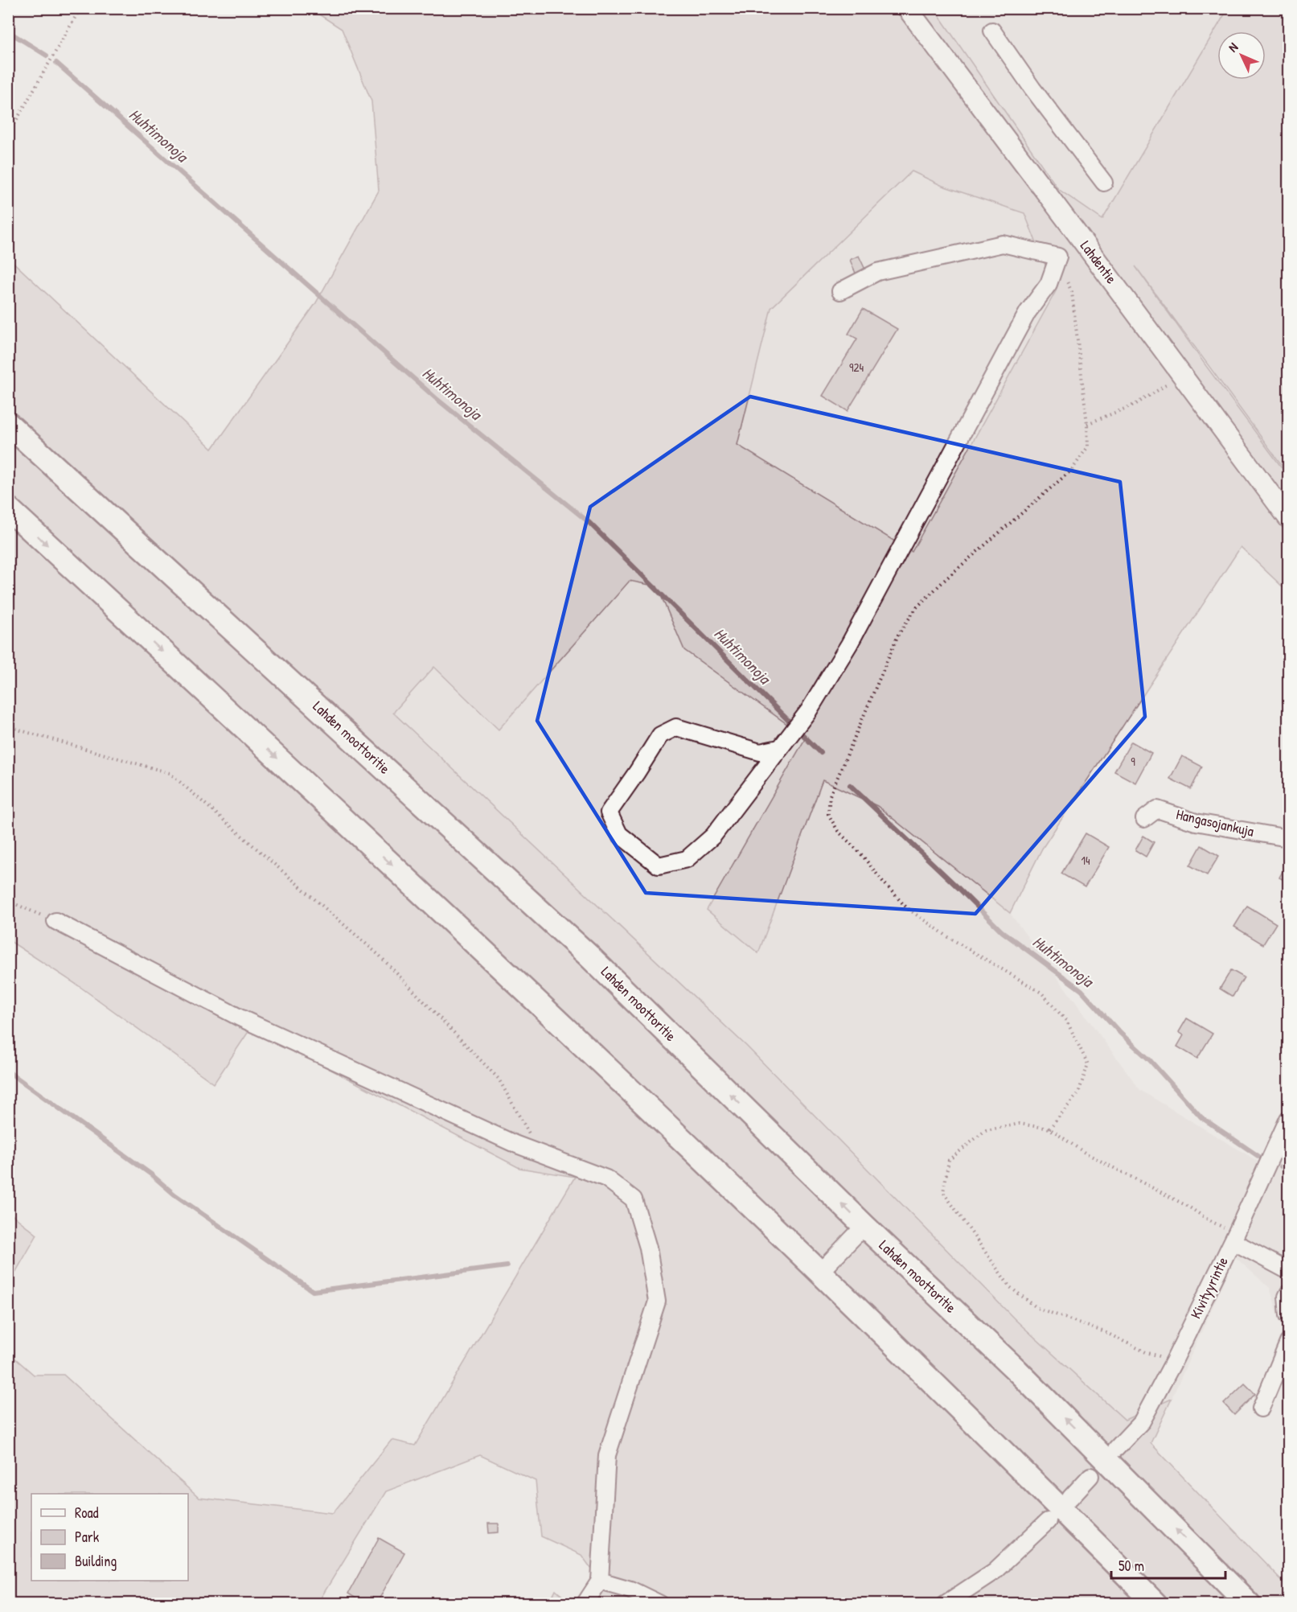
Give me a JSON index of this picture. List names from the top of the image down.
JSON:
{
  "streets": {
    "highway": ["Lahden moottoritie"],
    "main road": ["Lahdentie"],
    "street": ["Hangasojankuja", "Kivityyrintie"]
  },
  "water": ["Huhtimonoja"],
  "house_numbers": ["924", "9", "14"],
  "legend": ["Road", "Park", "Building"],
  "scale_bar": "50 m",
  "north": "top left"
}
